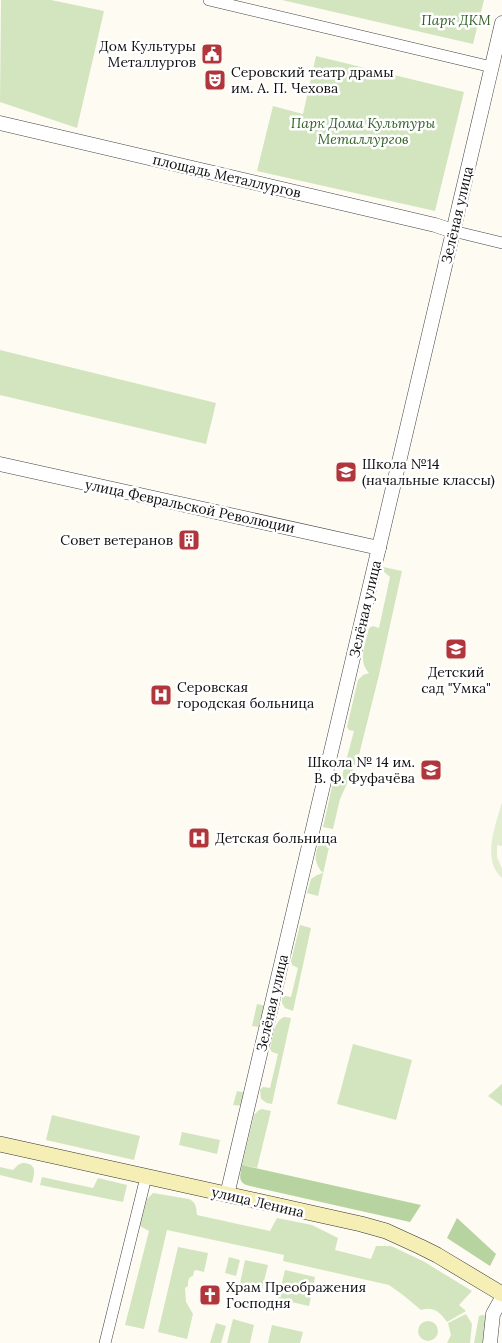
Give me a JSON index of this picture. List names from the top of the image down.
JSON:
{
  "streets": {
    "main road": ["улица Ленина"],
    "street": ["площадь Металлургов", "Зелёная улица", "улица Февральской Революции"]
  },
  "crossings": [
    ["площадь Металлургов", "Зелёная улица"],
    ["Зелёная улица", "улица Февральской Революции"],
    ["Зелёная улица", "улица Ленина"]
  ],
  "parks": ["Парк ДКМ", "Парк Дома Культуры Металлургов"],
  "places": {
    "public building": ["Дом Культуры Металлургов"],
    "theatre": ["Серовский театр драмы им. А. П. Чехова"],
    "school or university": ["Школа №14 (начальные классы)", "Детский сад \"Умка\"", "Школа № 14 им. В. Ф. Фуфачёва"],
    "building": ["Совет ветеранов"],
    "hospital": ["Серовская городская больница", "Детская больница"],
    "church": ["Храм Преображения Господня"]
  }
}
